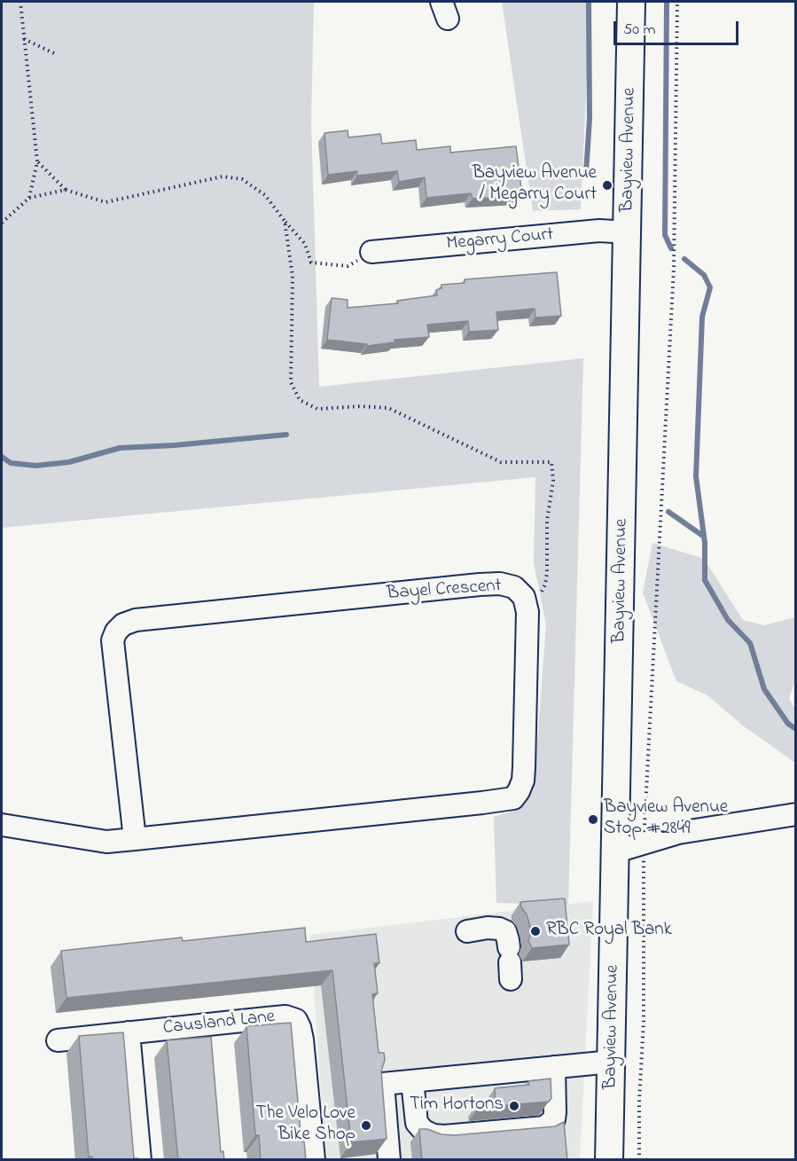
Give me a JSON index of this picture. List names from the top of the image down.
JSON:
{
  "streets": {
    "main road": ["Bayview Avenue"],
    "street": ["Megarry Court", "Bayel Crescent", "Causland Lane"]
  },
  "crossings": [
    ["Bayview Avenue", "Megarry Court"]
  ],
  "places": [
    "Bayview Avenue / Megarry Court",
    "Bayview Avenue Stop #2849",
    "RBC Royal Bank",
    "Tim Hortons",
    "The Velo Love Bike Shop"
  ],
  "scale_bar": "50 m"
}
